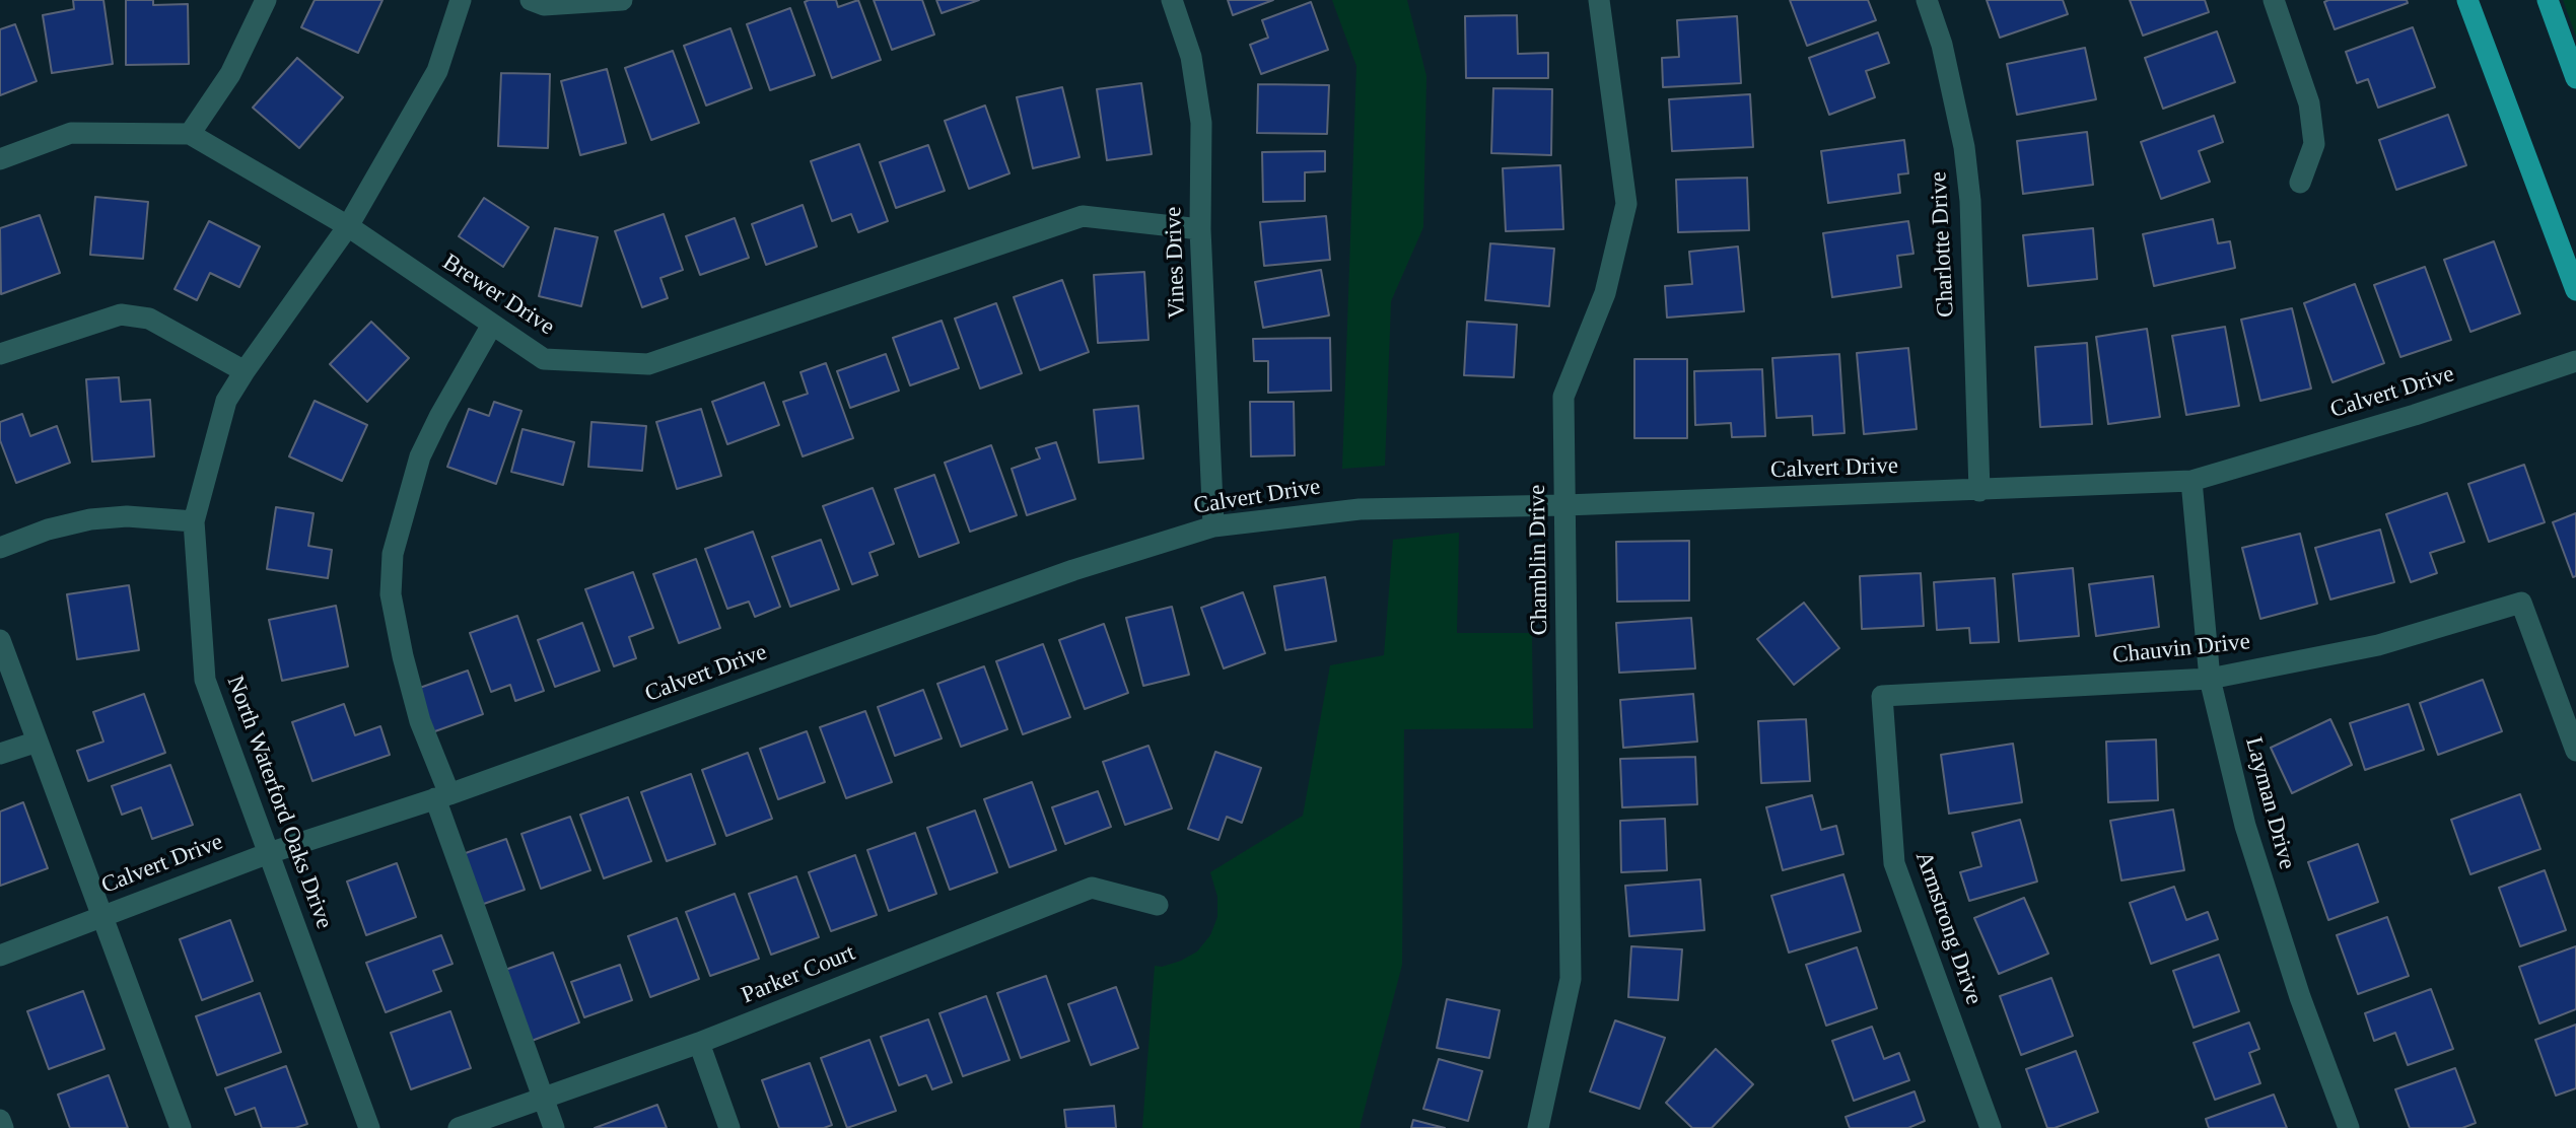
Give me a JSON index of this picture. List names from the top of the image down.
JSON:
{
  "streets": {
    "street": [
      "Charlotte Drive",
      "Vines Drive",
      "Brewer Drive",
      "Calvert Drive",
      "Chamblin Drive",
      "Chauvin Drive",
      "North Waterford Oaks Drive",
      "Layman Drive",
      "Armstrong Drive",
      "Parker Court"
    ]
  },
  "crossings": [
    ["Charlotte Drive", "Calvert Drive"],
    ["Vines Drive", "Brewer Drive"],
    ["Vines Drive", "Calvert Drive"],
    ["Brewer Drive", "North Waterford Oaks Drive"],
    ["Calvert Drive", "Chamblin Drive"],
    ["Calvert Drive", "North Waterford Oaks Drive"],
    ["Calvert Drive", "Layman Drive"],
    ["Chauvin Drive", "Layman Drive"],
    ["Chauvin Drive", "Armstrong Drive"]
  ]
}
